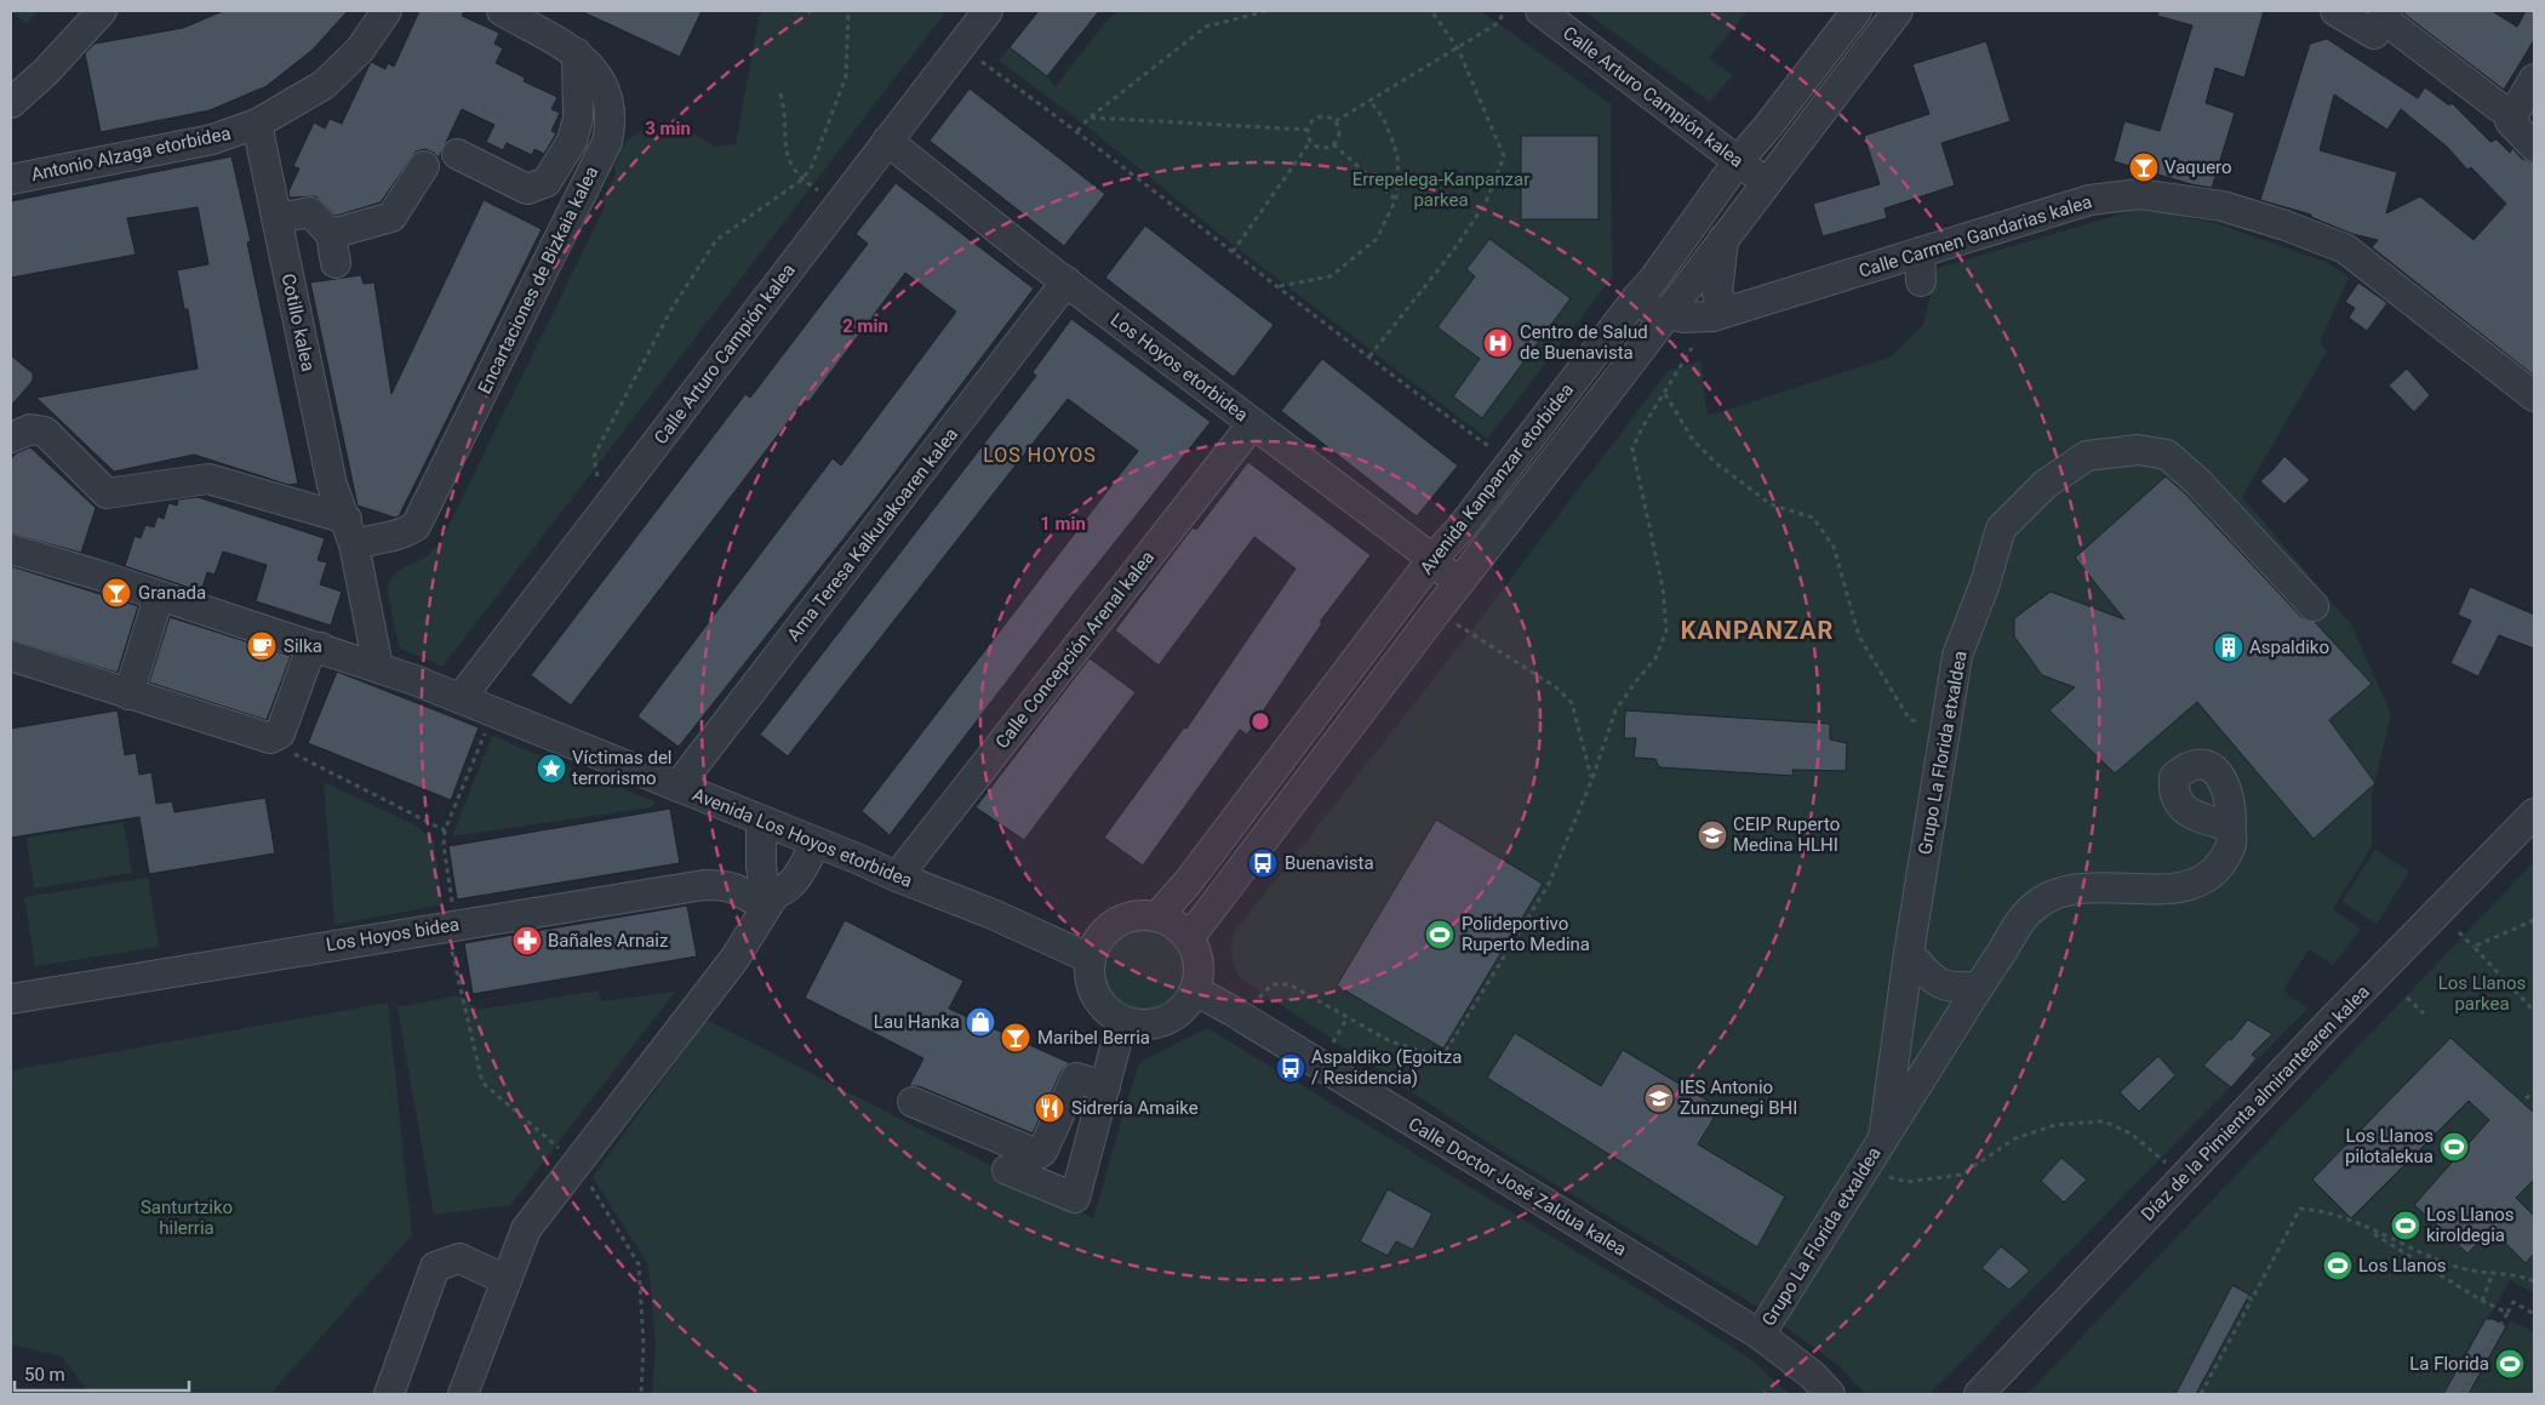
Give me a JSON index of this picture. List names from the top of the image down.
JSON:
{
  "streets": {
    "street": [
      "Calle Arturo Campión kalea",
      "Antonio Alzaga etorbidea",
      "Calle Carmen Gandarias kalea",
      "Encartaciones de Bizkaia kalea",
      "Cotillo kalea",
      "Los Hoyos etorbidea",
      "Avenida Kanpanzar etorbidea",
      "Ama Teresa Kalkutakoaren kalea",
      "Calle Concepción Arenal kalea",
      "Grupo La Florida etxaldea",
      "Avenida Los Hoyos etorbidea",
      "Los Hoyos bidea",
      "Díaz de la Pimienta almirantearen kalea",
      "Calle Doctor José Zaldua kalea"
    ]
  },
  "crossings": [
    ["Calle Arturo Campión kalea", "Los Hoyos etorbidea"],
    ["Calle Arturo Campión kalea", "Avenida Kanpanzar etorbidea"],
    ["Calle Arturo Campión kalea", "Avenida Los Hoyos etorbidea"],
    ["Antonio Alzaga etorbidea", "Cotillo kalea"],
    ["Calle Carmen Gandarias kalea", "Avenida Kanpanzar etorbidea"],
    ["Encartaciones de Bizkaia kalea", "Cotillo kalea"],
    ["Cotillo kalea", "Avenida Los Hoyos etorbidea"],
    ["Los Hoyos etorbidea", "Avenida Kanpanzar etorbidea"],
    ["Los Hoyos etorbidea", "Ama Teresa Kalkutakoaren kalea"],
    ["Los Hoyos etorbidea", "Calle Concepción Arenal kalea"],
    ["Avenida Kanpanzar etorbidea", "Avenida Los Hoyos etorbidea"],
    ["Avenida Kanpanzar etorbidea", "Calle Doctor José Zaldua kalea"],
    ["Ama Teresa Kalkutakoaren kalea", "Avenida Los Hoyos etorbidea"],
    ["Calle Concepción Arenal kalea", "Avenida Los Hoyos etorbidea"],
    ["Grupo La Florida etxaldea", "Calle Doctor José Zaldua kalea"],
    ["Avenida Los Hoyos etorbidea", "Calle Doctor José Zaldua kalea"]
  ],
  "districts": ["LOS HOYOS", "KANPANZAR"],
  "parks": ["Errepelega-Kanpanzar parkea", "Los Llanos parkea", "Santurtziko hilerria"],
  "places": {
    "bar": ["Vaquero", "Granada", "Maribel Berria"],
    "hospital": ["Centro de Salud de Buenavista"],
    "cafe": ["Silka"],
    "building": ["Aspaldiko"],
    "place": ["Víctimas del terrorismo"],
    "school or university": ["CEIP Ruperto Medina HLHI", "IES Antonio Zunzunegi BHI"],
    "bus stop": ["Buenavista", "Aspaldiko (Egoitza / Residencia)"],
    "sports": [
      "Polideportivo Ruperto Medina",
      "Los Llanos pilotalekua",
      "Los Llanos kiroldegia",
      "Los Llanos",
      "La Florida"
    ],
    "pharmacy": ["Bañales Arnaiz"],
    "shop": ["Lau Hanka"],
    "restaurant": ["Sidrería Amaike"]
  },
  "scale_bar": "50 m",
  "rings": ["3 min", "2 min", "1 min"]
}
